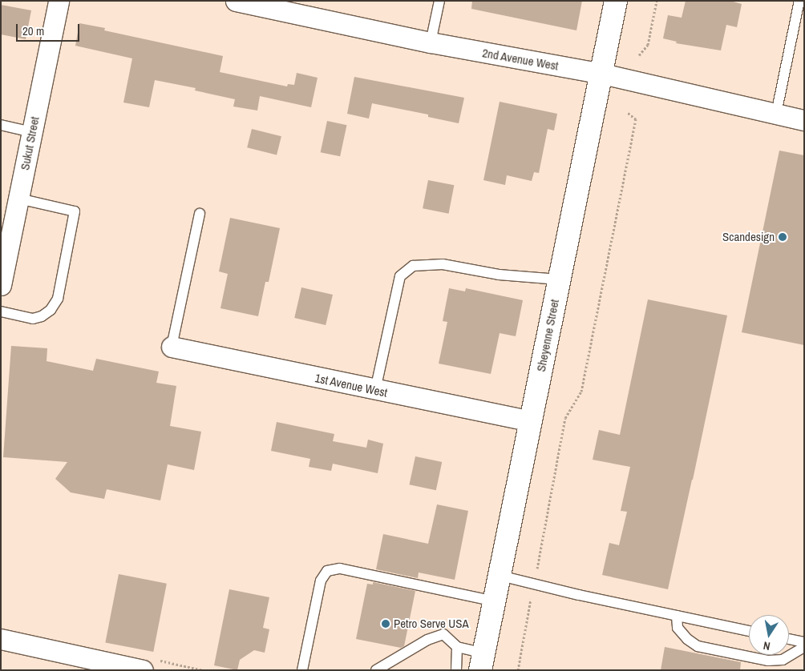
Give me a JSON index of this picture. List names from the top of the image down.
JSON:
{
  "streets": {
    "main road": ["Sheyenne Street"],
    "street": ["2nd Avenue West", "Sukut Street", "1st Avenue West"]
  },
  "crossings": [
    ["2nd Avenue West", "Sheyenne Street"],
    ["Sheyenne Street", "1st Avenue West"]
  ],
  "places": ["Scandesign", "Petro Serve USA"],
  "scale_bar": "20 m",
  "north": "bottom"
}
